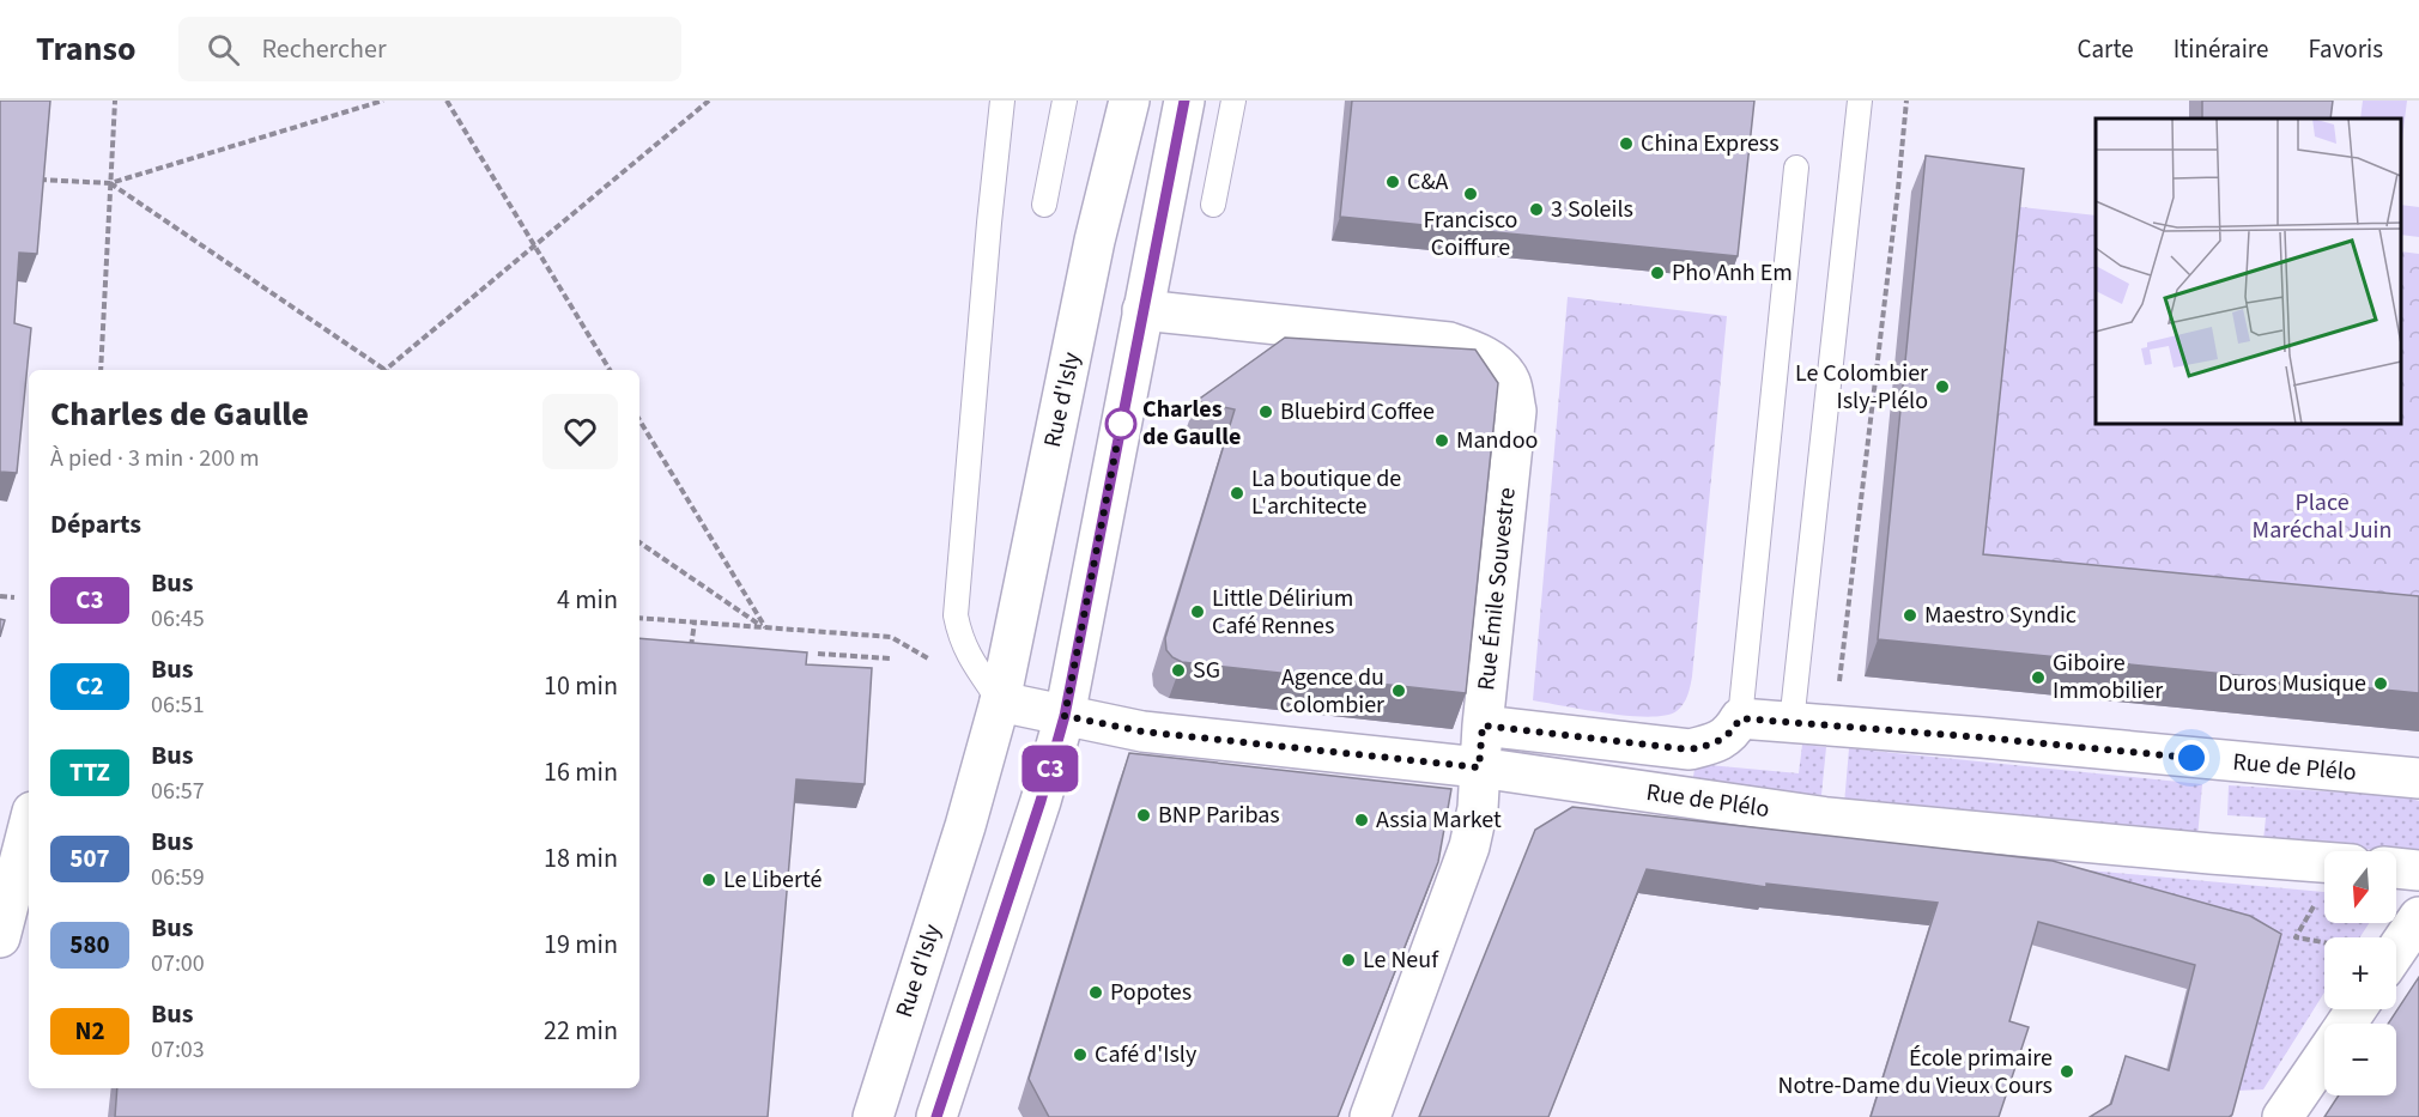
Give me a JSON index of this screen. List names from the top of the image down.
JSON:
{
  "streets": {
    "street": ["Rue d'Isly", "Rue Émile Souvestre", "Rue de Plélo"]
  },
  "crossings": [
    ["Rue Émile Souvestre", "Rue de Plélo"]
  ],
  "parks": ["Place Maréchal Juin"],
  "places": [
    "China Express",
    "C&A",
    "Francisco Coiffure",
    "3 Soleils",
    "Pho Anh Em",
    "Le Colombier Isly-Plélo",
    "Bluebird Coffee",
    "Charles de Gaulle",
    "Mandoo",
    "La boutique de L'architecte",
    "Little Délirium Café Rennes",
    "Maestro Syndic",
    "SG",
    "Giboire Immobilier",
    "Duros Musique",
    "Agence du Colombier",
    "BNP Paribas",
    "Assia Market",
    "Le Liberté",
    "Le Neuf",
    "Popotes",
    "Café d'Isly",
    "École primaire Notre-Dame du Vieux Cours"
  ],
  "lines": ["bus line C3"],
  "north": "bottom",
  "page": {
    "header": "Transo",
    "search": "Rechercher",
    "nav": ["Carte", "Itinéraire", "Favoris"],
    "on_map": "C3",
    "heading": [
      ["Charles de Gaulle", "À pied · 3 min · 200 m"],
      "Départs"
    ],
    "list": [
      {
        "mark": "C3",
        "name": "Bus",
        "note": "06:45",
        "value": "4 min"
      },
      {
        "mark": "C2",
        "name": "Bus",
        "note": "06:51",
        "value": "10 min"
      },
      {
        "mark": "TTZ",
        "name": "Bus",
        "note": "06:57",
        "value": "16 min"
      },
      {
        "mark": "507",
        "name": "Bus",
        "note": "06:59",
        "value": "18 min"
      },
      {
        "mark": "580",
        "name": "Bus",
        "note": "07:00",
        "value": "19 min"
      },
      {
        "mark": "N2",
        "name": "Bus",
        "note": "07:03",
        "value": "22 min"
      }
    ],
    "map_buttons": ["+", "−"]
  }
}
